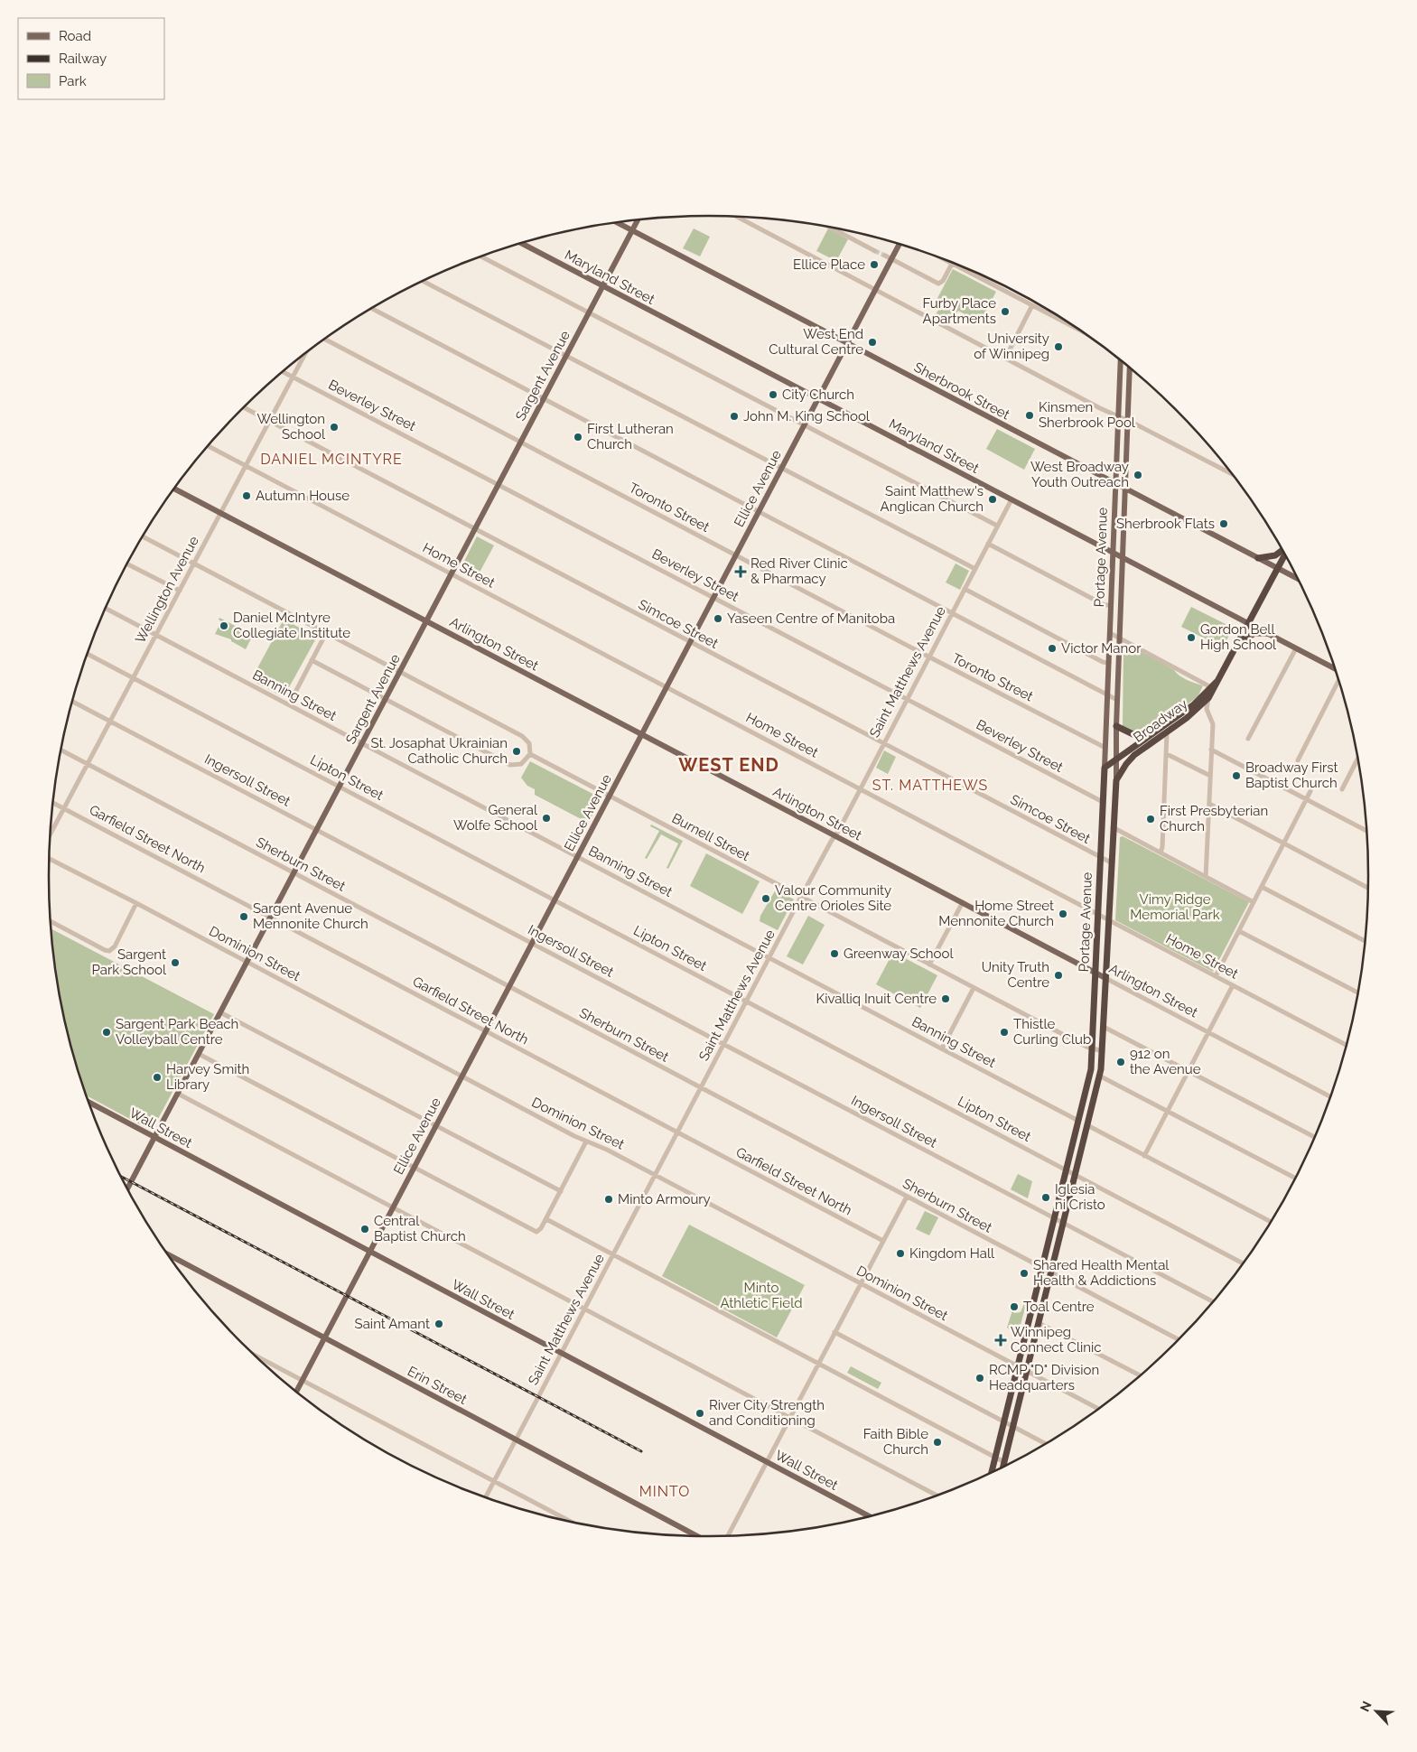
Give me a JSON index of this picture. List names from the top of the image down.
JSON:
{
  "streets": {
    "highway": ["Portage Avenue", "Broadway"],
    "main road": [
      "Maryland Street",
      "Sargent Avenue",
      "Sherbrook Street",
      "Ellice Avenue",
      "Arlington Street",
      "Wall Street",
      "Erin Street"
    ],
    "street": [
      "Beverley Street",
      "Toronto Street",
      "Home Street",
      "Wellington Avenue",
      "Simcoe Street",
      "Saint Matthews Avenue",
      "Banning Street",
      "Lipton Street",
      "Ingersoll Street",
      "Burnell Street",
      "Garfield Street North",
      "Sherburn Street",
      "Dominion Street"
    ]
  },
  "crossings": [
    ["Maryland Street", "Sargent Avenue"],
    ["Maryland Street", "Ellice Avenue"],
    ["Maryland Street", "Portage Avenue"],
    ["Maryland Street", "Saint Matthews Avenue"],
    ["Maryland Street", "Broadway"],
    ["Sargent Avenue", "Sherbrook Street"],
    ["Sargent Avenue", "Beverley Street"],
    ["Sargent Avenue", "Toronto Street"],
    ["Sargent Avenue", "Home Street"],
    ["Sargent Avenue", "Simcoe Street"],
    ["Sargent Avenue", "Arlington Street"],
    ["Sargent Avenue", "Banning Street"],
    ["Sargent Avenue", "Lipton Street"],
    ["Sargent Avenue", "Ingersoll Street"],
    ["Sargent Avenue", "Garfield Street North"],
    ["Sargent Avenue", "Sherburn Street"],
    ["Sargent Avenue", "Dominion Street"],
    ["Sargent Avenue", "Wall Street"],
    ["Sherbrook Street", "Ellice Avenue"],
    ["Sherbrook Street", "Portage Avenue"],
    ["Sherbrook Street", "Broadway"],
    ["Beverley Street", "Ellice Avenue"],
    ["Beverley Street", "Portage Avenue"],
    ["Beverley Street", "Wellington Avenue"],
    ["Beverley Street", "Saint Matthews Avenue"],
    ["Ellice Avenue", "Toronto Street"],
    ["Ellice Avenue", "Home Street"],
    ["Ellice Avenue", "Simcoe Street"],
    ["Ellice Avenue", "Arlington Street"],
    ["Ellice Avenue", "Banning Street"],
    ["Ellice Avenue", "Lipton Street"],
    ["Ellice Avenue", "Ingersoll Street"],
    ["Ellice Avenue", "Burnell Street"],
    ["Ellice Avenue", "Garfield Street North"],
    ["Ellice Avenue", "Sherburn Street"],
    ["Ellice Avenue", "Dominion Street"],
    ["Ellice Avenue", "Wall Street"],
    ["Ellice Avenue", "Erin Street"],
    ["Toronto Street", "Portage Avenue"],
    ["Toronto Street", "Saint Matthews Avenue"],
    ["Portage Avenue", "Home Street"],
    ["Portage Avenue", "Simcoe Street"],
    ["Portage Avenue", "Arlington Street"],
    ["Portage Avenue", "Banning Street"],
    ["Portage Avenue", "Broadway"],
    ["Portage Avenue", "Lipton Street"],
    ["Portage Avenue", "Ingersoll Street"],
    ["Portage Avenue", "Burnell Street"],
    ["Portage Avenue", "Sherburn Street"],
    ["Portage Avenue", "Dominion Street"],
    ["Home Street", "Wellington Avenue"],
    ["Home Street", "Saint Matthews Avenue"],
    ["Wellington Avenue", "Simcoe Street"],
    ["Wellington Avenue", "Arlington Street"],
    ["Wellington Avenue", "Banning Street"],
    ["Wellington Avenue", "Lipton Street"],
    ["Wellington Avenue", "Ingersoll Street"],
    ["Wellington Avenue", "Garfield Street North"],
    ["Wellington Avenue", "Sherburn Street"],
    ["Simcoe Street", "Saint Matthews Avenue"],
    ["Arlington Street", "Saint Matthews Avenue"],
    ["Saint Matthews Avenue", "Banning Street"],
    ["Saint Matthews Avenue", "Lipton Street"],
    ["Saint Matthews Avenue", "Ingersoll Street"],
    ["Saint Matthews Avenue", "Burnell Street"],
    ["Saint Matthews Avenue", "Garfield Street North"],
    ["Saint Matthews Avenue", "Sherburn Street"],
    ["Saint Matthews Avenue", "Dominion Street"],
    ["Saint Matthews Avenue", "Wall Street"],
    ["Saint Matthews Avenue", "Erin Street"]
  ],
  "districts": [
    "DANIEL MCINTYRE",
    "WEST END",
    "ST. MATTHEWS",
    "MINTO"
  ],
  "parks": ["Vimy Ridge Memorial Park", "Minto Athletic Field"],
  "places": {
    "other": [
      "Ellice Place",
      "Furby Place Apartments",
      "West End Cultural Centre",
      "University of Winnipeg",
      "City Church",
      "Kinsmen Sherbrook Pool",
      "John M. King School",
      "Wellington School",
      "First Lutheran Church",
      "West Broadway Youth Outreach",
      "Autumn House",
      "Saint Matthew's Anglican Church",
      "Sherbrook Flats",
      "Yaseen Centre of Manitoba",
      "Daniel McIntyre Collegiate Institute",
      "Gordon Bell High School",
      "Victor Manor",
      "St. Josaphat Ukrainian Catholic Church",
      "Broadway First Baptist Church",
      "General Wolfe School",
      "First Presbyterian Church",
      "Valour Community Centre Orioles Site",
      "Home Street Mennonite Church",
      "Sargent Avenue Mennonite Church",
      "Greenway School",
      "Sargent Park School",
      "Unity Truth Centre",
      "Kivalliq Inuit Centre",
      "Sargent Park Beach Volleyball Centre",
      "Thistle Curling Club",
      "912 on the Avenue",
      "Harvey Smith Library",
      "Iglesia ni Cristo",
      "Minto Armoury",
      "Central Baptist Church",
      "Kingdom Hall",
      "Shared Health Mental Health & Addictions",
      "Toal Centre",
      "Saint Amant",
      "RCMP \"D\" Division Headquarters",
      "River City Strength and Conditioning",
      "Faith Bible Church"
    ],
    "health": ["Red River Clinic & Pharmacy", "Winnipeg Connect Clinic"]
  },
  "legend": ["Road", "Railway", "Park"],
  "north": "top left"
}
